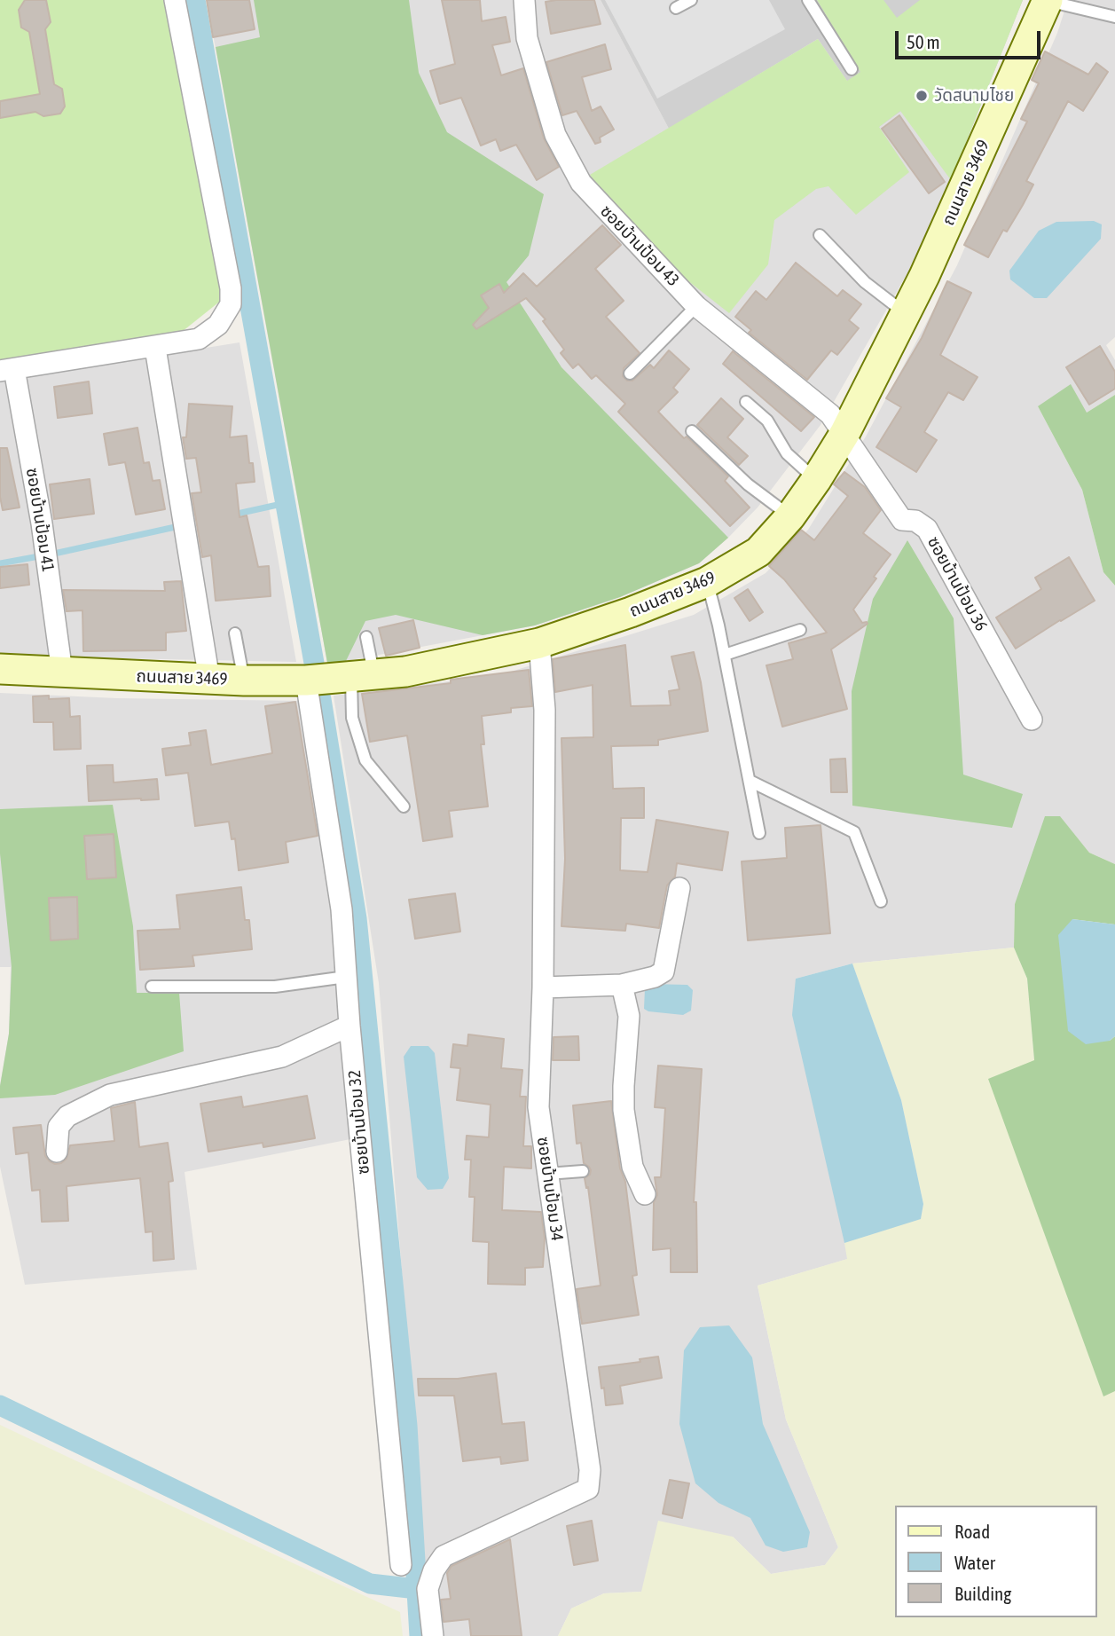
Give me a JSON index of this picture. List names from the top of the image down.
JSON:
{
  "streets": {
    "street": [
      "ถนนสาย 3469",
      "ซอยบ้านป้อม 43",
      "ซอยบ้านป้อม 41",
      "ซอยบ้านป้อม 36",
      "ซอยบ้านป้อม 32",
      "ซอยบ้านป้อม 34"
    ]
  },
  "crossings": [
    ["ถนนสาย 3469", "ซอยบ้านป้อม 43"],
    ["ถนนสาย 3469", "ซอยบ้านป้อม 41"],
    ["ถนนสาย 3469", "ซอยบ้านป้อม 36"],
    ["ถนนสาย 3469", "ซอยบ้านป้อม 32"],
    ["ถนนสาย 3469", "ซอยบ้านป้อม 34"],
    ["ซอยบ้านป้อม 43", "ซอยบ้านป้อม 36"]
  ],
  "places": ["วัดสนามไชย"],
  "legend": ["Road", "Water", "Building"],
  "scale_bar": "50 m"
}
